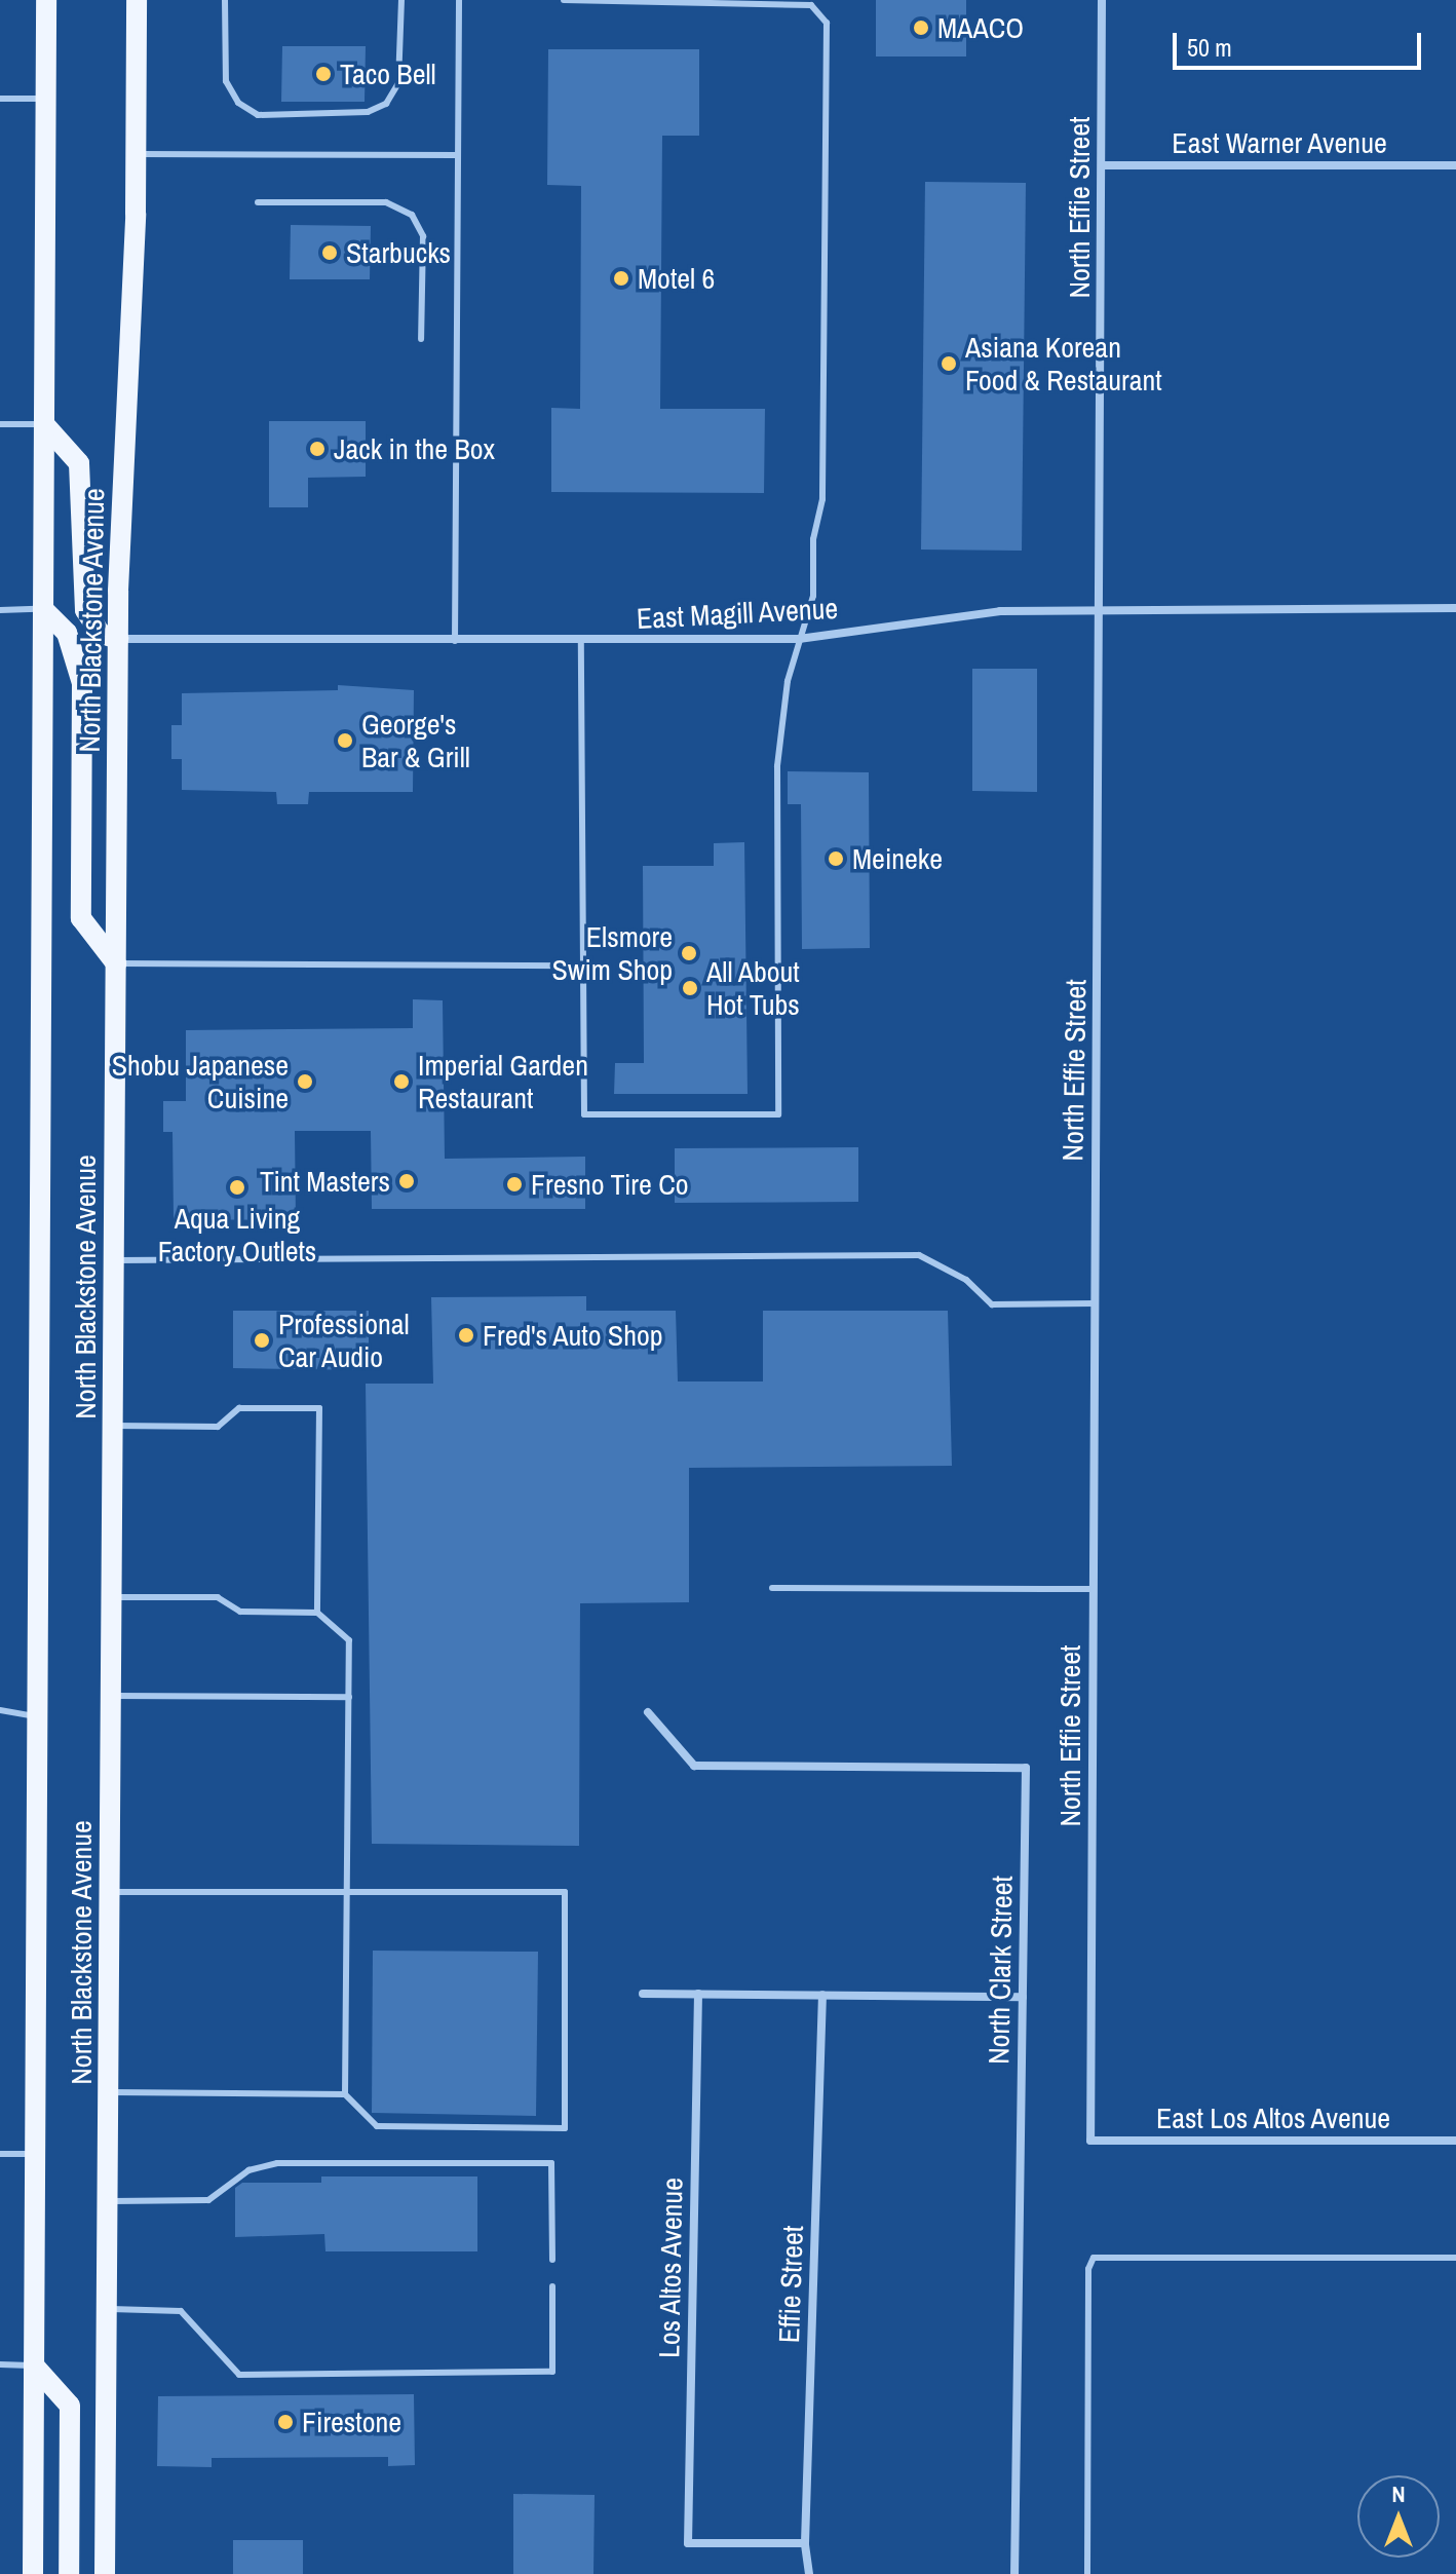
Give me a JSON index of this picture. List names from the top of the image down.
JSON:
{
  "streets": {
    "main road": ["North Blackstone Avenue"],
    "street": [
      "East Warner Avenue",
      "North Effie Street",
      "East Magill Avenue",
      "North Clark Street",
      "East Los Altos Avenue",
      "Los Altos Avenue",
      "Effie Street"
    ]
  },
  "crossings": [
    ["East Warner Avenue", "North Effie Street"],
    ["North Effie Street", "East Magill Avenue"],
    ["North Effie Street", "East Los Altos Avenue"],
    ["East Magill Avenue", "North Blackstone Avenue"],
    ["Los Altos Avenue", "Effie Street"]
  ],
  "places": [
    "MAACO",
    "Taco Bell",
    "Starbucks",
    "Motel 6",
    "Asiana Korean Food & Restaurant",
    "Jack in the Box",
    "George's Bar & Grill",
    "Meineke",
    "Elsmore Swim Shop",
    "All About Hot Tubs",
    "Shobu Japanese Cuisine",
    "Imperial Garden Restaurant",
    "Tint Masters",
    "Fresno Tire Co",
    "Aqua Living Factory Outlets",
    "Fred's Auto Shop",
    "Professional Car Audio",
    "Firestone"
  ],
  "scale_bar": "50 m",
  "north": "top"
}
